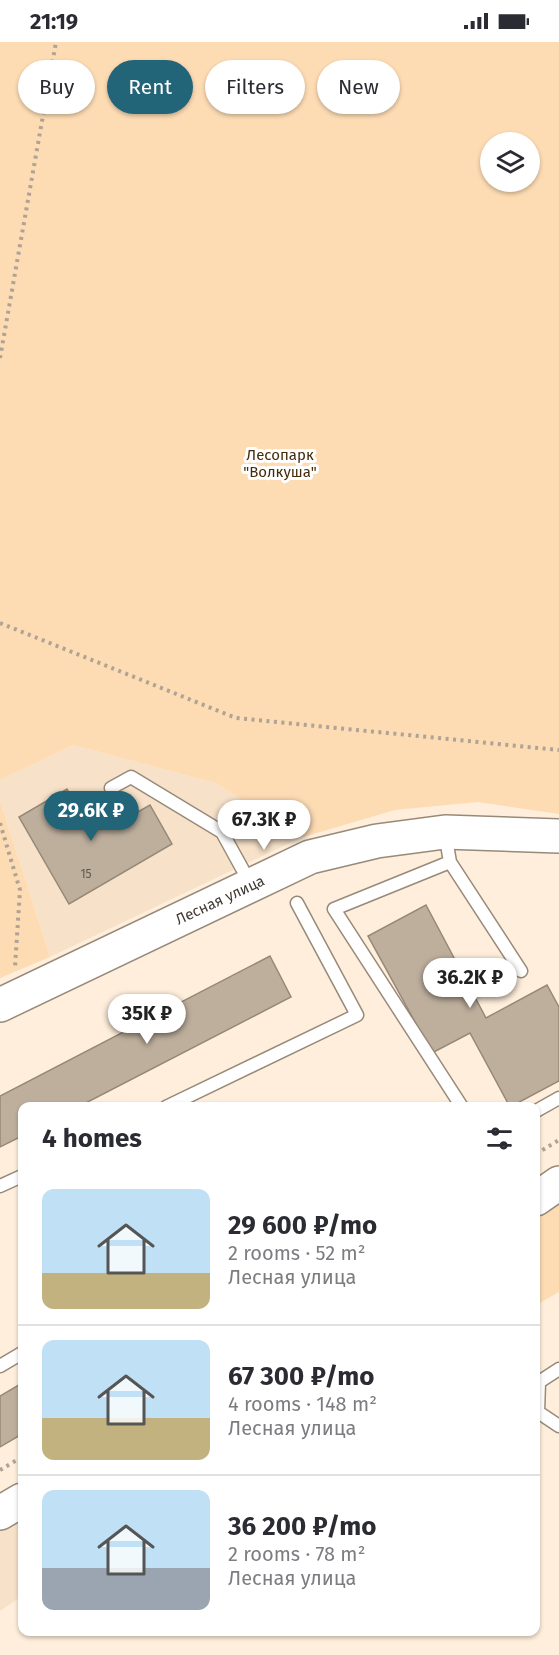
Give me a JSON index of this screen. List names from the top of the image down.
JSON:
{
  "streets": {
    "street": ["Лесная улица"]
  },
  "parks": ["Лесопарк \"Волкуша\""],
  "house_numbers": ["15"],
  "page": {
    "status": "21:19",
    "chip": [
      "Buy",
      "Rent",
      "Filters",
      "New"
    ],
    "price": [
      "29.6K ₽",
      "67.3K ₽",
      "36.2K ₽",
      "35K ₽"
    ],
    "heading": "4 homes",
    "list": [
      {
        "name": "29 600 ₽/mo",
        "note": "2 rooms · 52 m² · Лесная улица"
      },
      {
        "name": "67 300 ₽/mo",
        "note": "4 rooms · 148 m² · Лесная улица"
      },
      {
        "name": "36 200 ₽/mo",
        "note": "2 rooms · 78 m² · Лесная улица"
      }
    ]
  }
}
